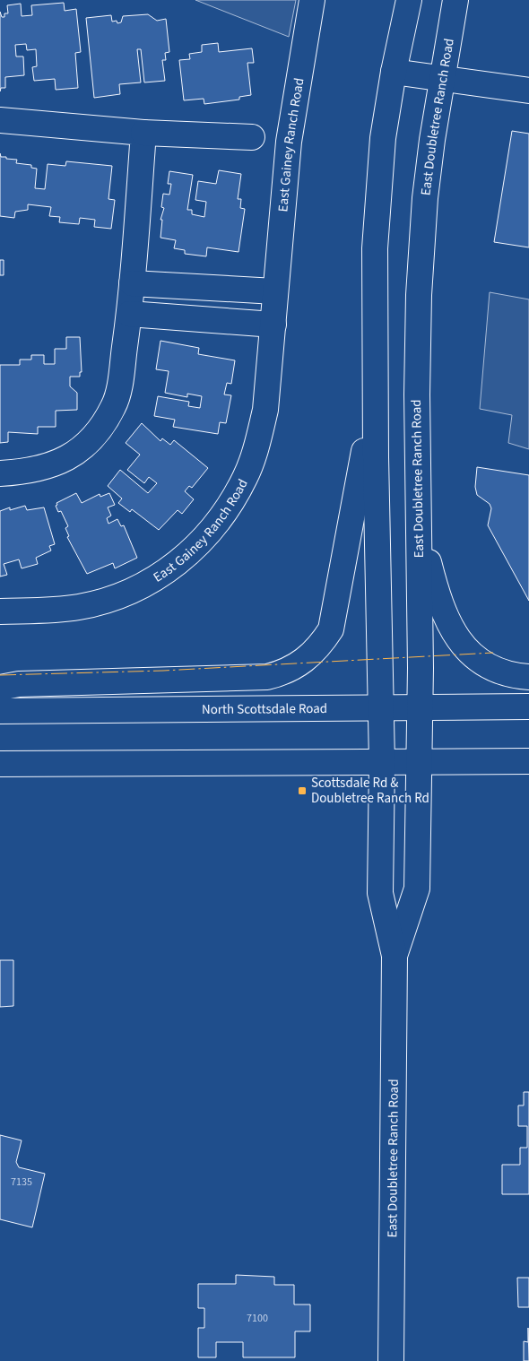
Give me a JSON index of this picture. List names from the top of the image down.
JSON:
{
  "streets": {
    "main road": ["East Doubletree Ranch Road", "East Gainey Ranch Road", "North Scottsdale Road"]
  },
  "crossings": [
    ["East Doubletree Ranch Road", "North Scottsdale Road"]
  ],
  "places": {
    "transit": ["Scottsdale Rd & Doubletree Ranch Rd"]
  },
  "house_numbers": ["7135", "7100"]
}
